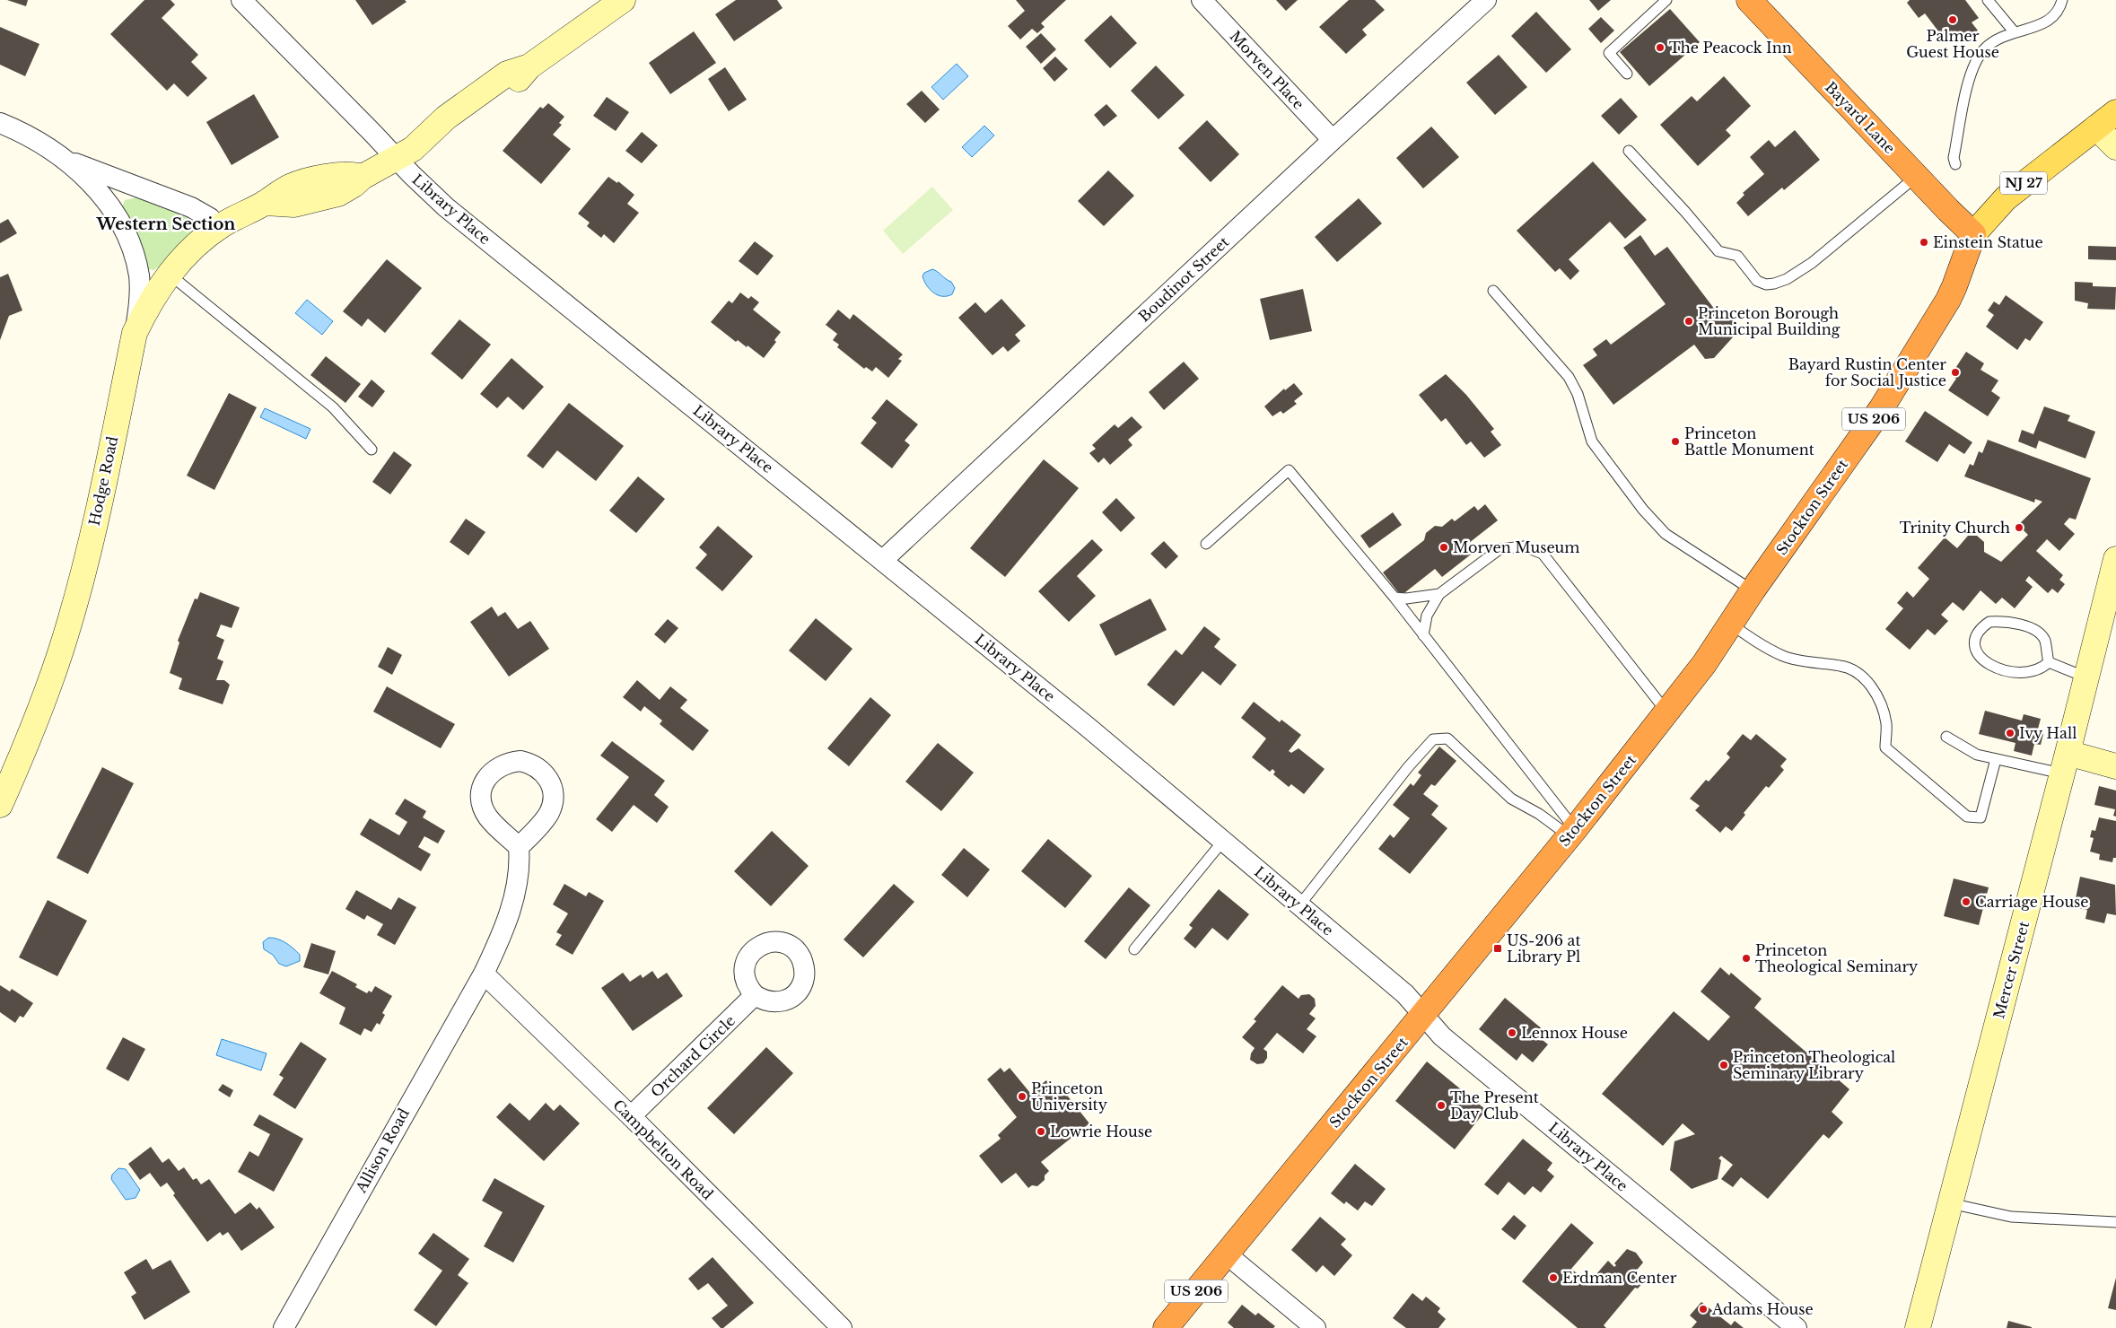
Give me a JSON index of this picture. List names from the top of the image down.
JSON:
{
  "streets": {
    "highway": ["Bayard Lane", "US 206", "Stockton Street"],
    "main road": ["NJ 27"],
    "street": [
      "Morven Place",
      "Library Place",
      "Boudinot Street",
      "Hodge Road",
      "Mercer Street",
      "Orchard Circle",
      "Campbelton Road",
      "Allison Road"
    ]
  },
  "crossings": [
    ["Morven Place", "Boudinot Street"],
    ["Bayard Lane", "NJ 27"],
    ["Bayard Lane", "Stockton Street"],
    ["NJ 27", "Stockton Street"],
    ["Library Place", "Boudinot Street"],
    ["Library Place", "Hodge Road"],
    ["Library Place", "Stockton Street"],
    ["Orchard Circle", "Campbelton Road"],
    ["Campbelton Road", "Allison Road"]
  ],
  "districts": ["Western Section"],
  "places": {
    "other": [
      "Palmer Guest House",
      "The Peacock Inn",
      "Einstein Statue",
      "Princeton Borough Municipal Building",
      "Bayard Rustin Center for Social Justice",
      "Princeton Battle Monument",
      "Trinity Church",
      "Morven Museum",
      "Ivy Hall",
      "Carriage House",
      "Princeton Theological Seminary",
      "Lennox House",
      "Princeton Theological Seminary Library",
      "Princeton University",
      "The Present Day Club",
      "Lowrie House",
      "Erdman Center",
      "Adams House"
    ],
    "transit": ["US-206 at Library Pl"]
  }
}
